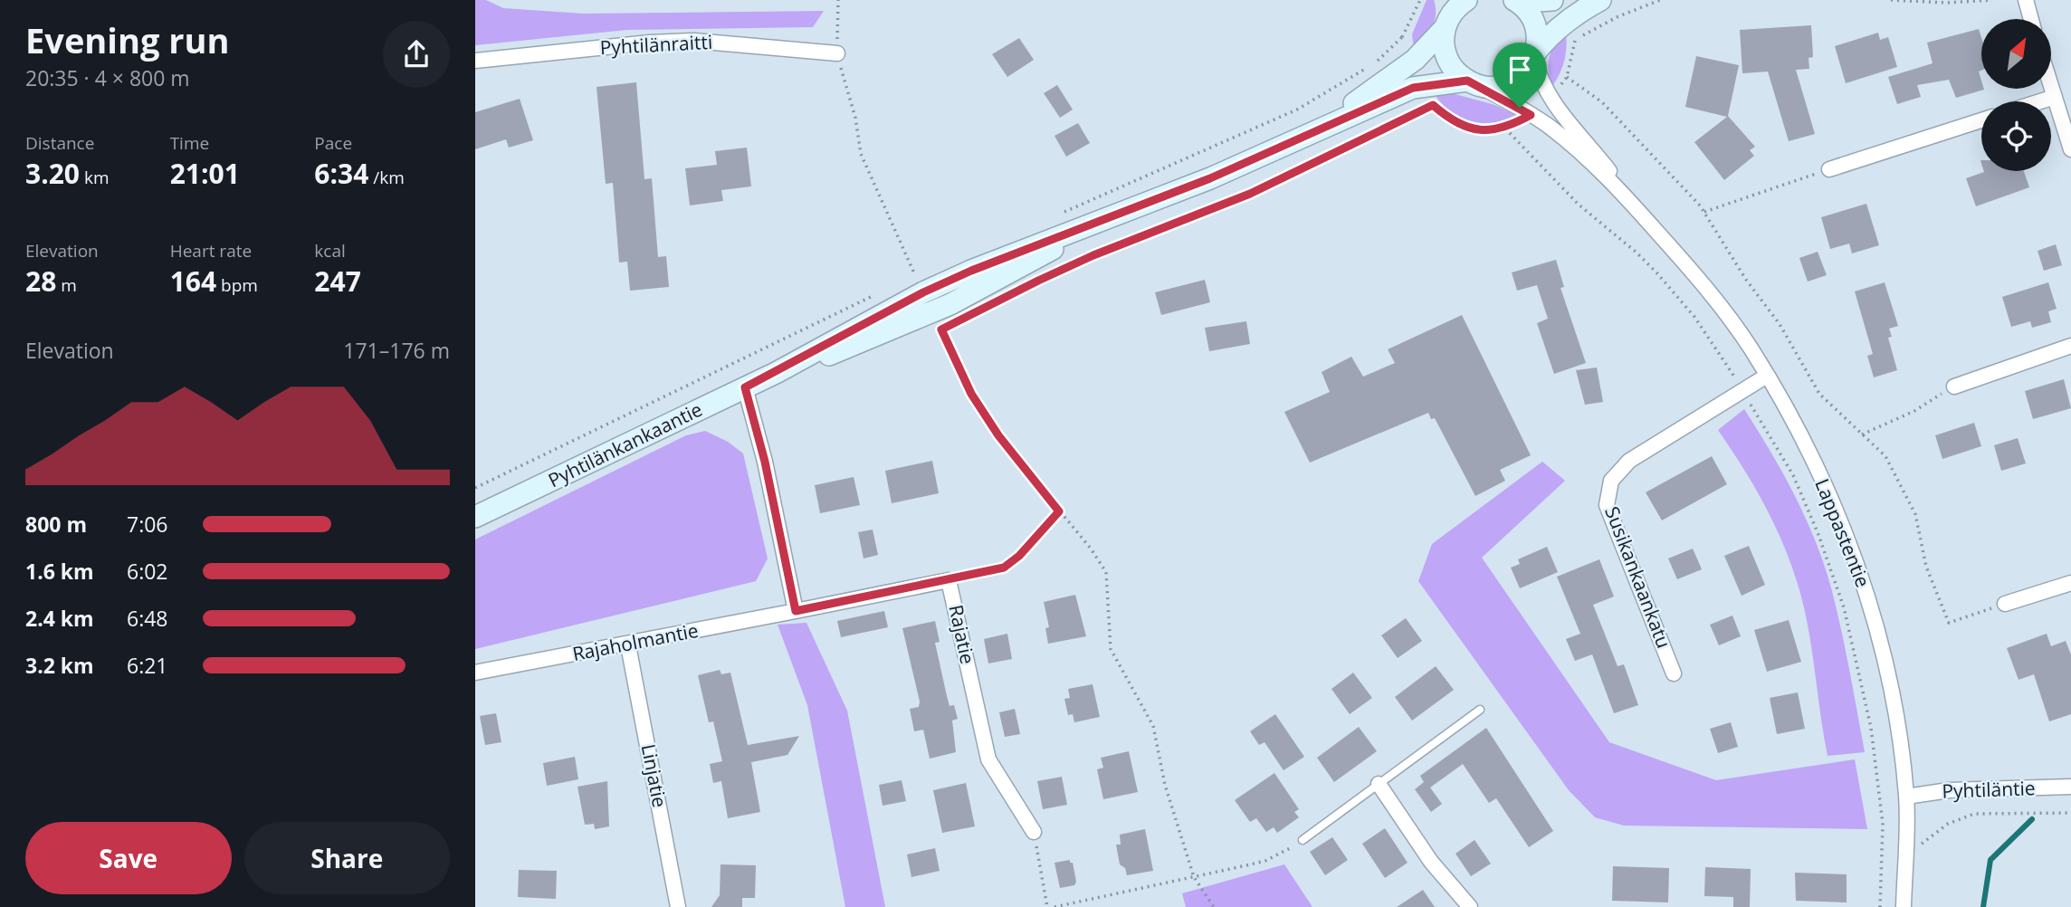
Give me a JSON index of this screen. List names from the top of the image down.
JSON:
{
  "streets": {
    "street": [
      "Pyhtilänraitti",
      "Pyhtilänkankaantie",
      "Lappastentie",
      "Susikankaankatu",
      "Rajatie",
      "Rajaholmantie",
      "Linjatie",
      "Pyhtiläntie"
    ]
  },
  "crossings": [
    ["Pyhtilänkankaantie", "Lappastentie"],
    ["Lappastentie", "Susikankaankatu"],
    ["Lappastentie", "Pyhtiläntie"],
    ["Rajatie", "Rajaholmantie"],
    ["Rajaholmantie", "Linjatie"]
  ],
  "north": "top right",
  "page": {
    "heading": ["Evening run", "20:35 · 4 × 800 m"],
    "stats": [
      ["Distance", "3.20 km"],
      ["Time", "21:01"],
      ["Pace", "6:34 /km"],
      ["Elevation", "28 m"],
      ["Heart rate", "164 bpm"],
      ["kcal", "247"]
    ],
    "chart": ["Elevation", "171–176 m"],
    "list": [
      {
        "name": "800 m",
        "note": "7:06"
      },
      {
        "name": "1.6 km",
        "note": "6:02"
      },
      {
        "name": "2.4 km",
        "note": "6:48"
      },
      {
        "name": "3.2 km",
        "note": "6:21"
      }
    ],
    "buttons": ["Save", "Share"]
  }
}
